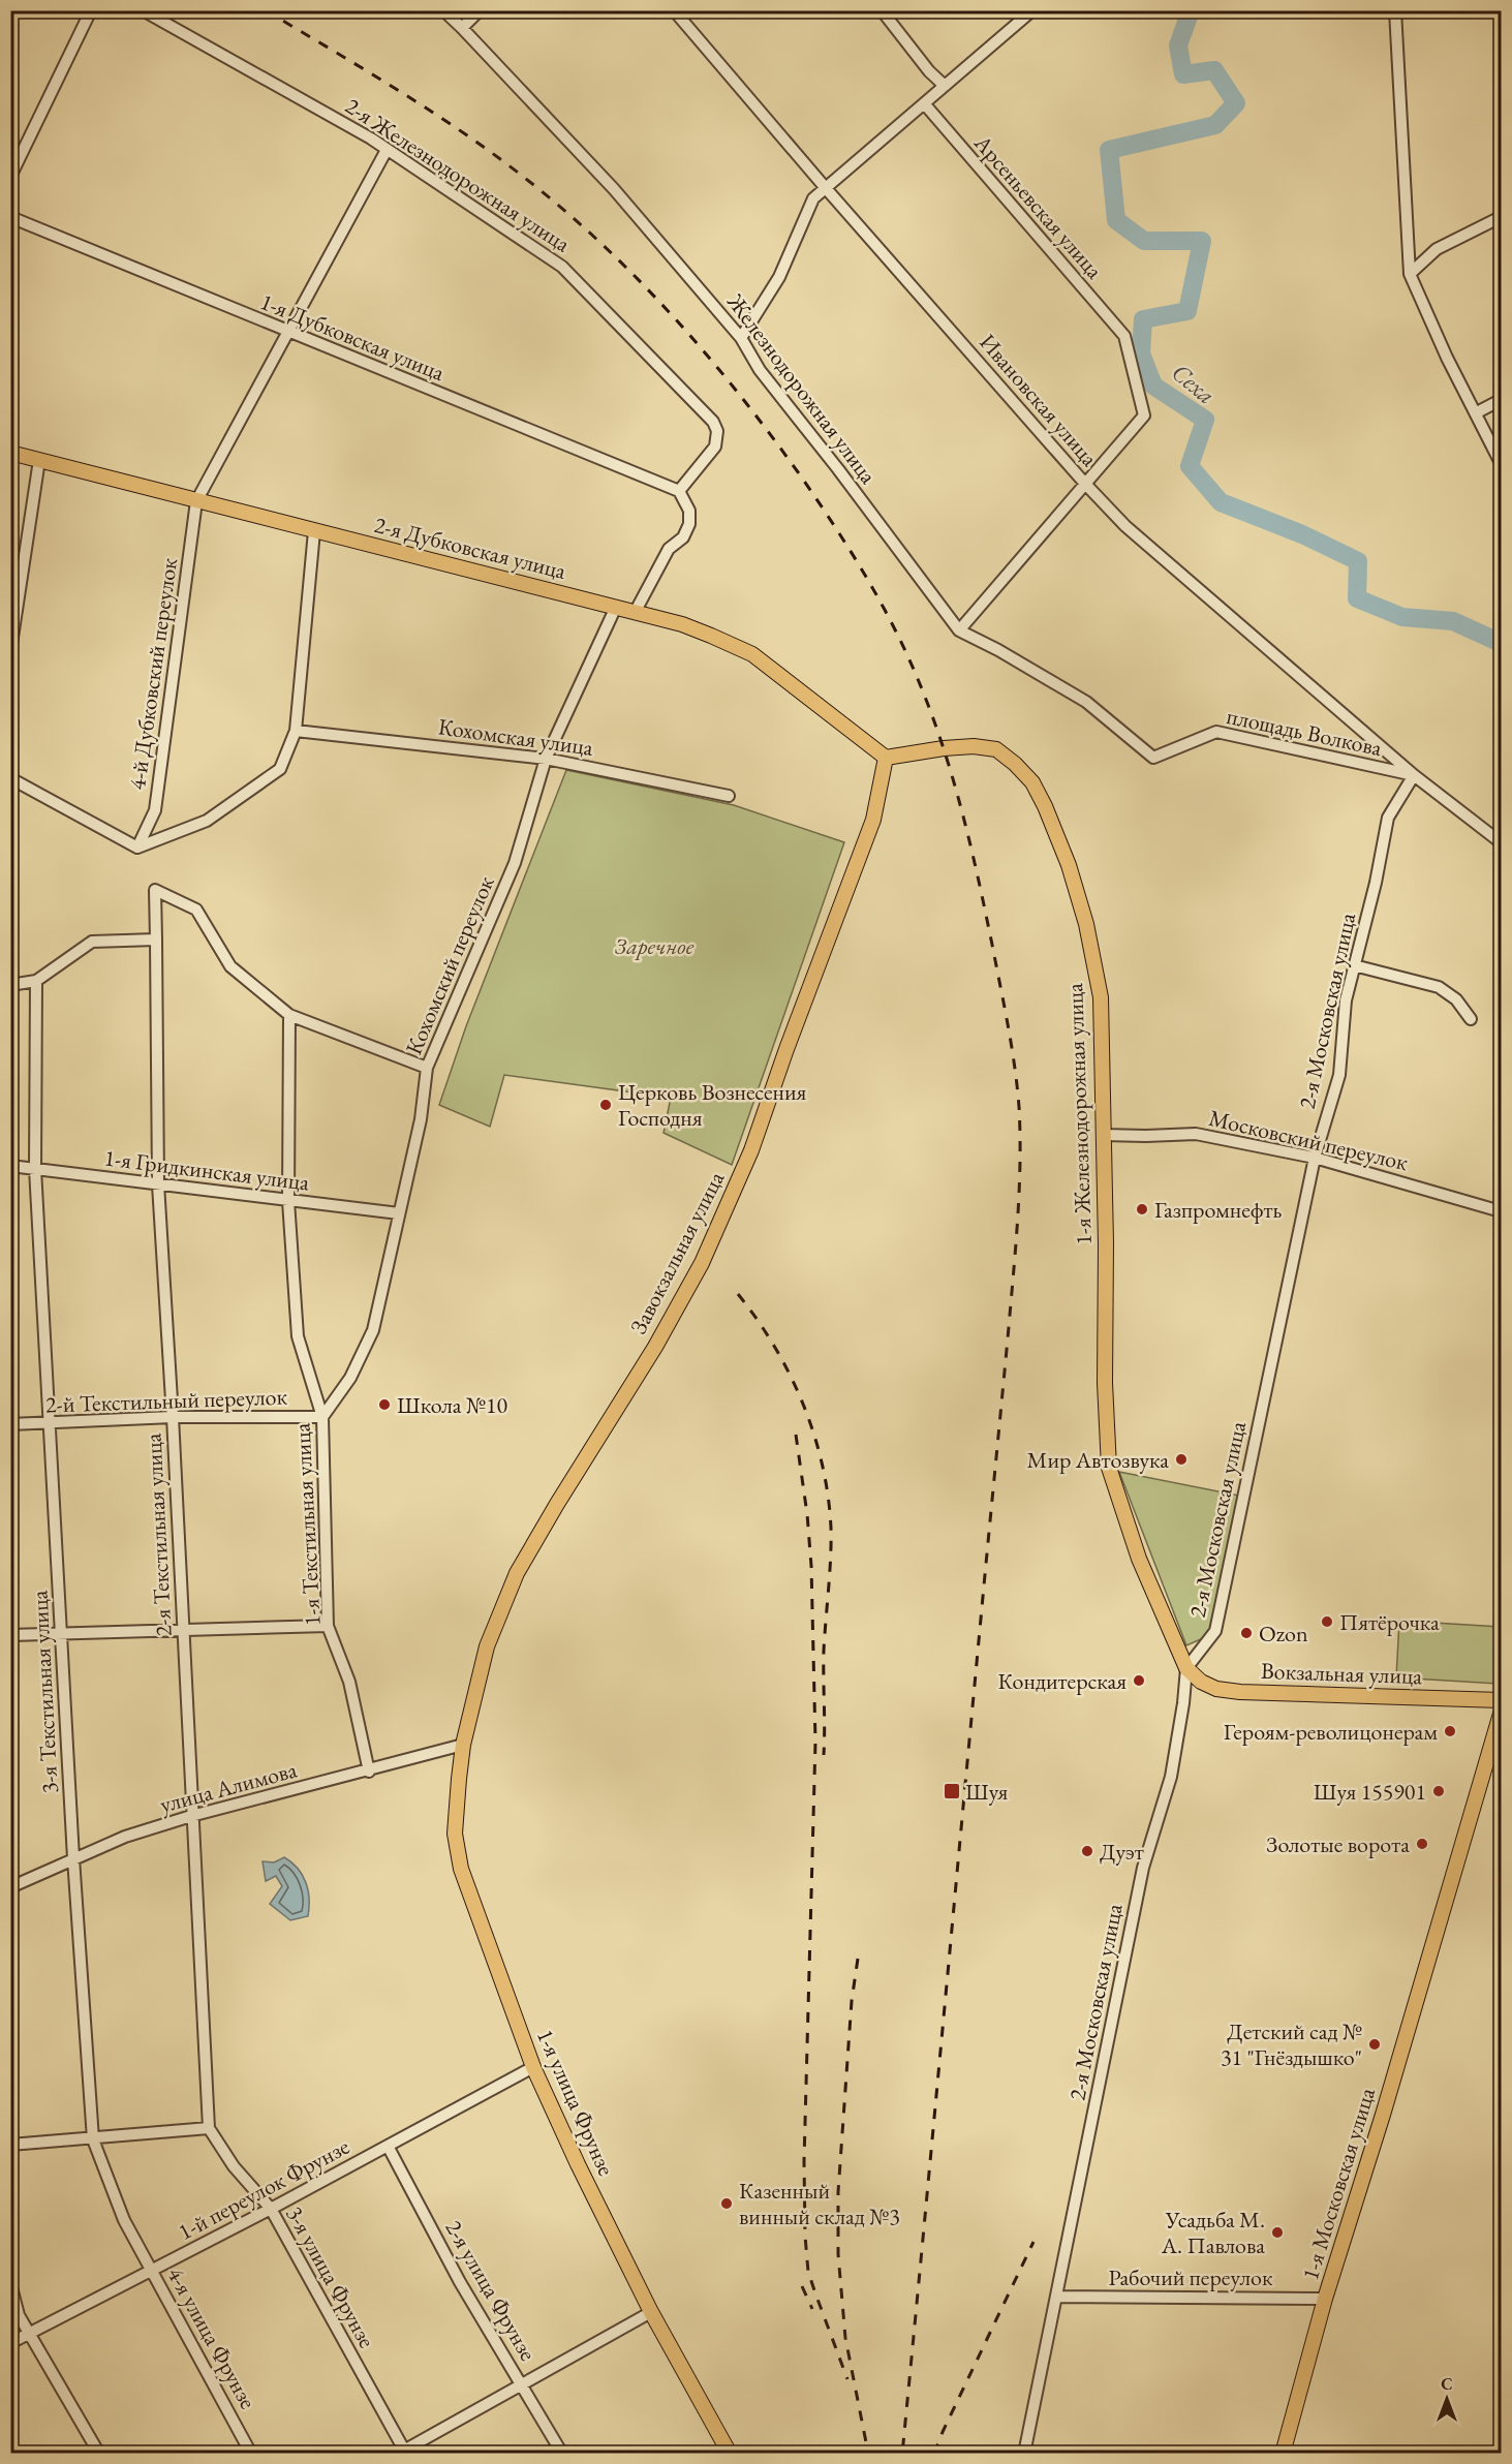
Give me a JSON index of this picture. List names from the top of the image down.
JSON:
{
  "streets": {
    "main road": [
      "2-я Дубковская улица",
      "1-я Железнодорожная улица",
      "Завокзальная улица",
      "Вокзальная улица",
      "1-я улица Фрунзе",
      "1-я Московская улица"
    ],
    "street": [
      "2-я Железнодорожная улица",
      "Арсеньевская улица",
      "1-я Дубковская улица",
      "Железнодорожная улица",
      "Ивановская улица",
      "4-й Дубковский переулок",
      "площадь Волкова",
      "Кохомская улица",
      "Кохомский переулок",
      "2-я Московская улица",
      "Московский переулок",
      "1-я Гридкинская улица",
      "2-й Текстильный переулок",
      "1-я Текстильная улица",
      "2-я Текстильная улица",
      "3-я Текстильная улица",
      "улица Алимова",
      "1-й переулок Фрунзе",
      "3-я улица Фрунзе",
      "Рабочий переулок",
      "2-я улица Фрунзе",
      "4-я улица Фрунзе"
    ]
  },
  "crossings": [
    ["2-я Железнодорожная улица", "1-я Дубковская улица"],
    ["Арсеньевская улица", "Ивановская улица"],
    ["Железнодорожная улица", "площадь Волкова"],
    ["Ивановская улица", "площадь Волкова"],
    ["Ивановская улица", "2-я Московская улица"],
    ["2-я Дубковская улица", "4-й Дубковский переулок"],
    ["2-я Дубковская улица", "Кохомский переулок"],
    ["2-я Дубковская улица", "1-я Железнодорожная улица"],
    ["2-я Дубковская улица", "Завокзальная улица"],
    ["площадь Волкова", "2-я Московская улица"],
    ["Кохомская улица", "Кохомский переулок"],
    ["Кохомский переулок", "1-я Гридкинская улица"],
    ["Кохомский переулок", "2-й Текстильный переулок"],
    ["Кохомский переулок", "1-я Текстильная улица"],
    ["2-я Московская улица", "1-я Железнодорожная улица"],
    ["2-я Московская улица", "Московский переулок"],
    ["2-я Московская улица", "Вокзальная улица"],
    ["2-я Московская улица", "Рабочий переулок"],
    ["1-я Железнодорожная улица", "Московский переулок"],
    ["1-я Железнодорожная улица", "Завокзальная улица"],
    ["1-я Железнодорожная улица", "Вокзальная улица"],
    ["1-я Гридкинская улица", "1-я Текстильная улица"],
    ["1-я Гридкинская улица", "2-я Текстильная улица"],
    ["1-я Гридкинская улица", "3-я Текстильная улица"],
    ["Завокзальная улица", "улица Алимова"],
    ["Завокзальная улица", "1-я улица Фрунзе"],
    ["2-й Текстильный переулок", "1-я Текстильная улица"],
    ["2-й Текстильный переулок", "2-я Текстильная улица"],
    ["2-й Текстильный переулок", "3-я Текстильная улица"],
    ["1-я Текстильная улица", "2-я Текстильная улица"],
    ["1-я Текстильная улица", "улица Алимова"],
    ["2-я Текстильная улица", "улица Алимова"],
    ["2-я Текстильная улица", "3-я улица Фрунзе"],
    ["3-я Текстильная улица", "улица Алимова"],
    ["3-я Текстильная улица", "4-я улица Фрунзе"],
    ["улица Алимова", "1-я улица Фрунзе"],
    ["1-я улица Фрунзе", "1-й переулок Фрунзе"],
    ["1-я Московская улица", "Рабочий переулок"],
    ["1-й переулок Фрунзе", "3-я улица Фрунзе"],
    ["1-й переулок Фрунзе", "2-я улица Фрунзе"],
    ["1-й переулок Фрунзе", "4-я улица Фрунзе"]
  ],
  "water": ["Сеха"],
  "parks": ["Заречное"],
  "places": {
    "other": [
      "Церковь Вознесения Господня",
      "Газпромнефть",
      "Школа №10",
      "Мир Автозвука",
      "Пятёрочка",
      "Ozon",
      "Кондитерская",
      "Героям-револицонерам",
      "Шуя 155901",
      "Золотые ворота",
      "Дуэт",
      "Детский сад № 31 \"Гнёздышко\"",
      "Казенный винный склад №3",
      "Усадьба М. А. Павлова"
    ],
    "transit": ["Шуя"]
  },
  "north": "top"
}
